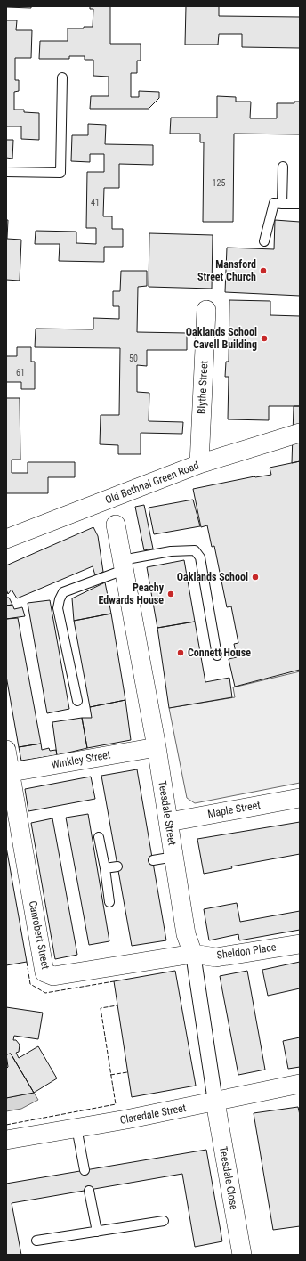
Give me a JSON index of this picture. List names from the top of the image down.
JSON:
{
  "streets": {
    "street": [
      "Blythe Street",
      "Old Bethnal Green Road",
      "Winkley Street",
      "Maple Street",
      "Teesdale Street",
      "Canrobert Street",
      "Sheldon Place",
      "Claredale Street",
      "Teesdale Close"
    ]
  },
  "crossings": [
    ["Blythe Street", "Old Bethnal Green Road"],
    ["Winkley Street", "Teesdale Street"],
    ["Winkley Street", "Canrobert Street"],
    ["Maple Street", "Teesdale Street"],
    ["Teesdale Street", "Canrobert Street"],
    ["Teesdale Street", "Sheldon Place"],
    ["Teesdale Street", "Claredale Street"],
    ["Teesdale Street", "Teesdale Close"],
    ["Canrobert Street", "Sheldon Place"],
    ["Claredale Street", "Teesdale Close"]
  ],
  "places": [
    "Mansford Street Church",
    "Oaklands School Cavell Building",
    "Oaklands School",
    "Peachy Edwards House",
    "Connett House"
  ],
  "house_numbers": [
    "125",
    "41",
    "50",
    "61"
  ]
}
